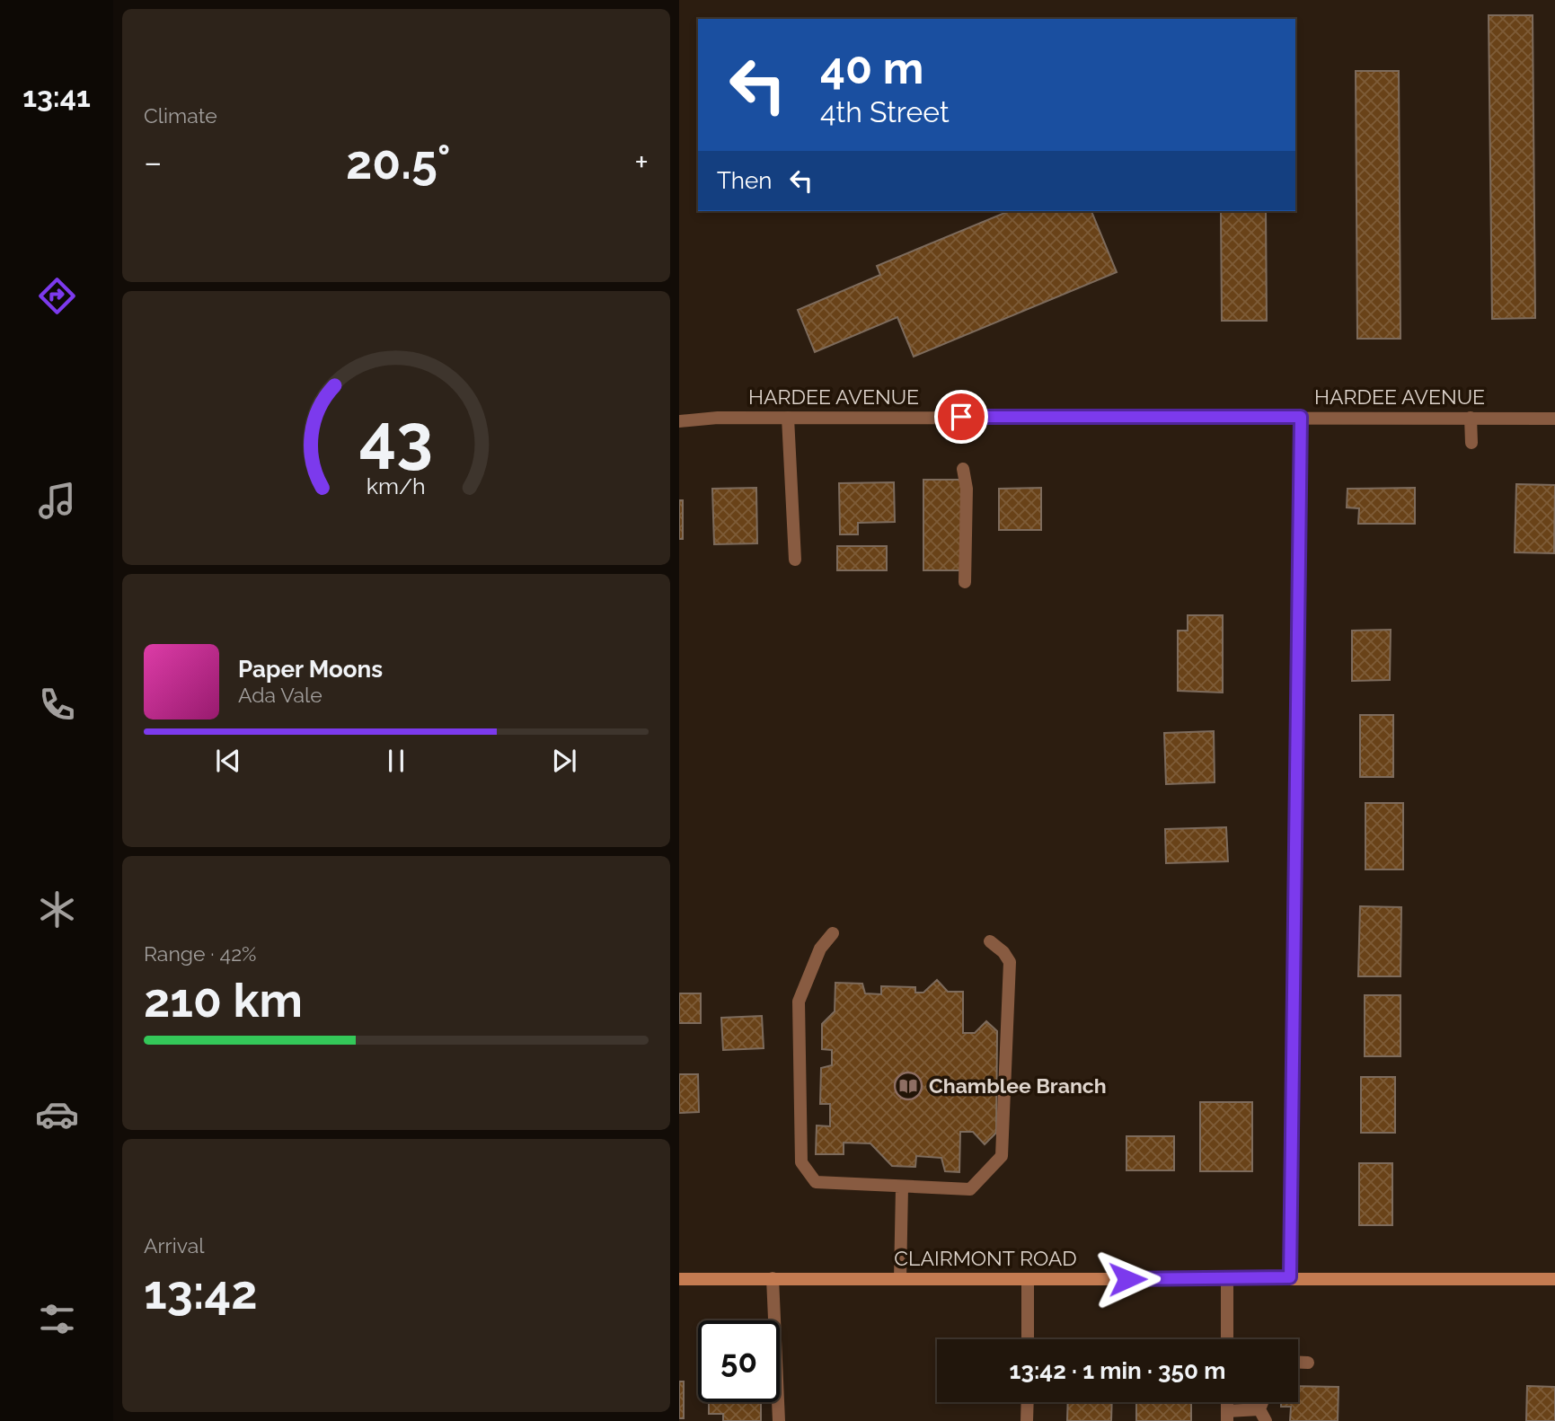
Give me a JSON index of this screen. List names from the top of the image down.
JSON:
{
  "streets": {
    "main road": ["CLAIRMONT ROAD"],
    "street": ["HARDEE AVENUE"]
  },
  "places": {
    "library": ["Chamblee Branch"]
  },
  "page": {
    "tabs": "13:41",
    "tile": [
      "Climate",
      ["Range · 42%", "210 km"],
      ["Arrival", "13:42"]
    ],
    "turn": ["40 m", "4th Street"],
    "heat": ["−", "20.5°", "+"],
    "then": "Then",
    "song": ["Paper Moons", "Ada Vale"],
    "limit": "50",
    "trip": "13:42 · 1 min · 350 m",
    "gauge": ["43", "km/h"]
  }
}
